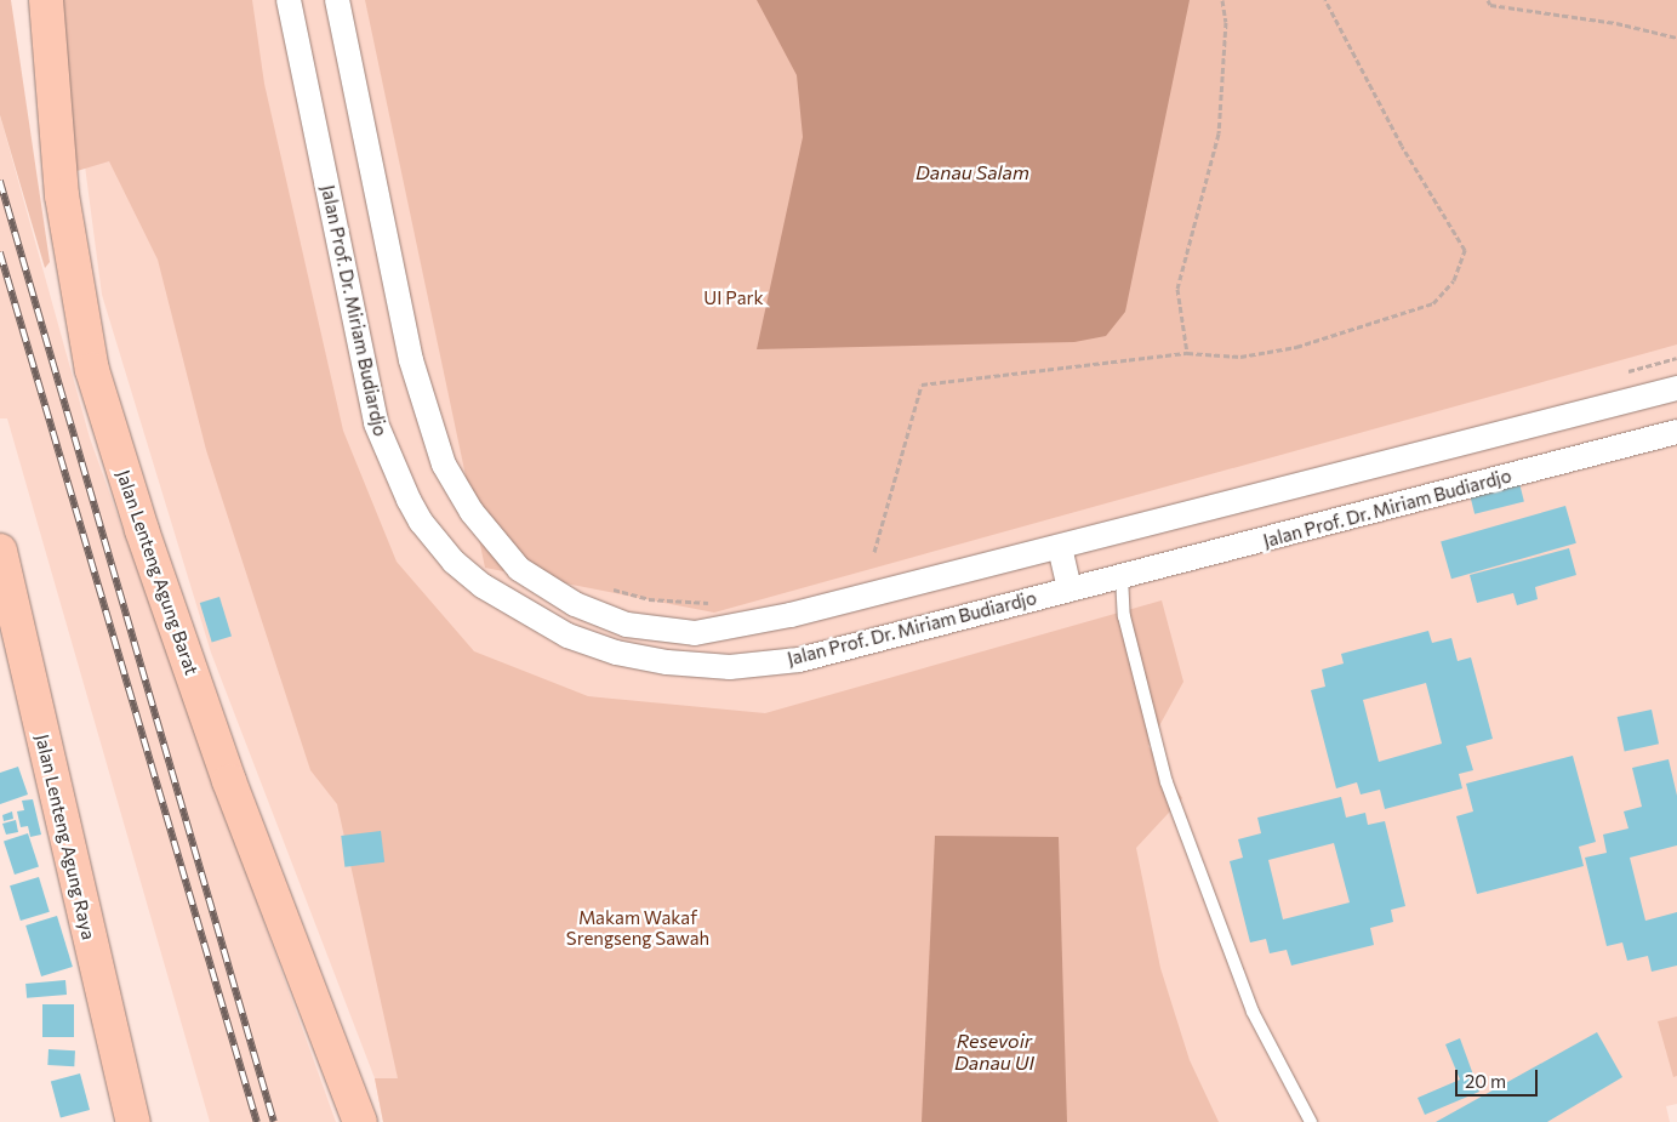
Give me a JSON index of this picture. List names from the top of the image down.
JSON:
{
  "streets": {
    "main road": ["Jalan Lenteng Agung Barat", "Jalan Lenteng Agung Raya"],
    "street": ["Jalan Prof. Dr. Miriam Budiardjo"]
  },
  "water": ["Danau Salam", "Resevoir Danau UI"],
  "parks": ["UI Park", "Makam Wakaf Srengseng Sawah"],
  "scale_bar": "20 m"
}
